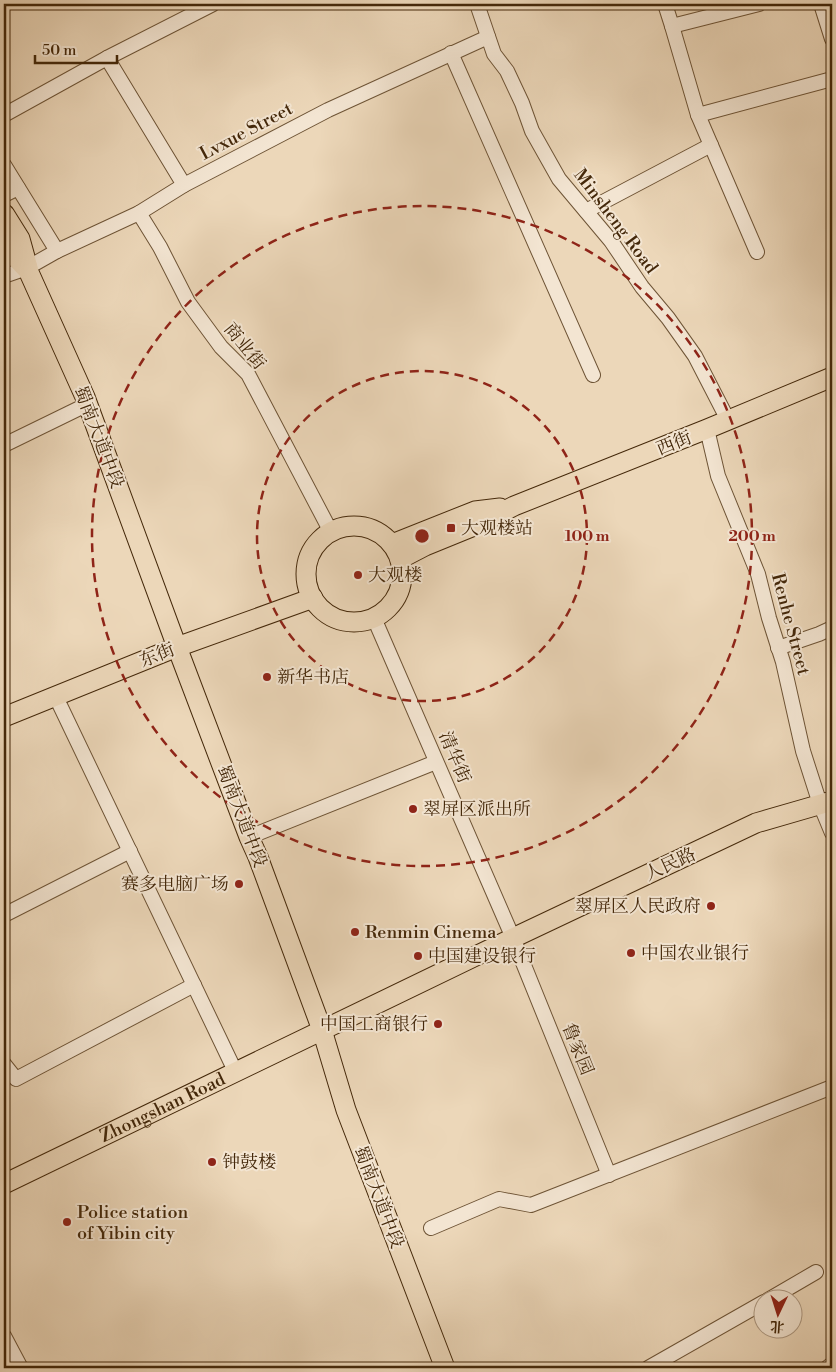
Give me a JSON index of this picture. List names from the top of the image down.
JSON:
{
  "streets": {
    "main road": [
      "蜀南大道中段",
      "西街",
      "东街",
      "人民路",
      "Zhongshan Road"
    ],
    "street": [
      "Lvxue Street",
      "Minsheng Road",
      "商业街",
      "Renhe Street",
      "清华街",
      "鲁家园"
    ]
  },
  "crossings": [
    ["Lvxue Street", "Minsheng Road"],
    ["Lvxue Street", "商业街"],
    ["Lvxue Street", "蜀南大道中段"],
    ["Minsheng Road", "西街"],
    ["商业街", "西街"],
    ["商业街", "东街"],
    ["商业街", "清华街"],
    ["蜀南大道中段", "东街"],
    ["蜀南大道中段", "人民路"],
    ["蜀南大道中段", "Zhongshan Road"],
    ["西街", "Renhe Street"],
    ["西街", "东街"],
    ["西街", "清华街"],
    ["Renhe Street", "人民路"],
    ["东街", "清华街"],
    ["清华街", "人民路"],
    ["清华街", "鲁家园"],
    ["人民路", "鲁家园"],
    ["人民路", "Zhongshan Road"]
  ],
  "places": {
    "transit": ["大观楼站"],
    "other": [
      "大观楼",
      "新华书店",
      "翠屏区派出所",
      "赛多电脑广场",
      "翠屏区人民政府",
      "Renmin Cinema",
      "中国农业银行",
      "中国建设银行",
      "中国工商银行",
      "钟鼓楼",
      "Police station of Yibin city"
    ]
  },
  "scale_bar": "50 m",
  "north": "bottom",
  "rings": ["100 m", "200 m"]
}
